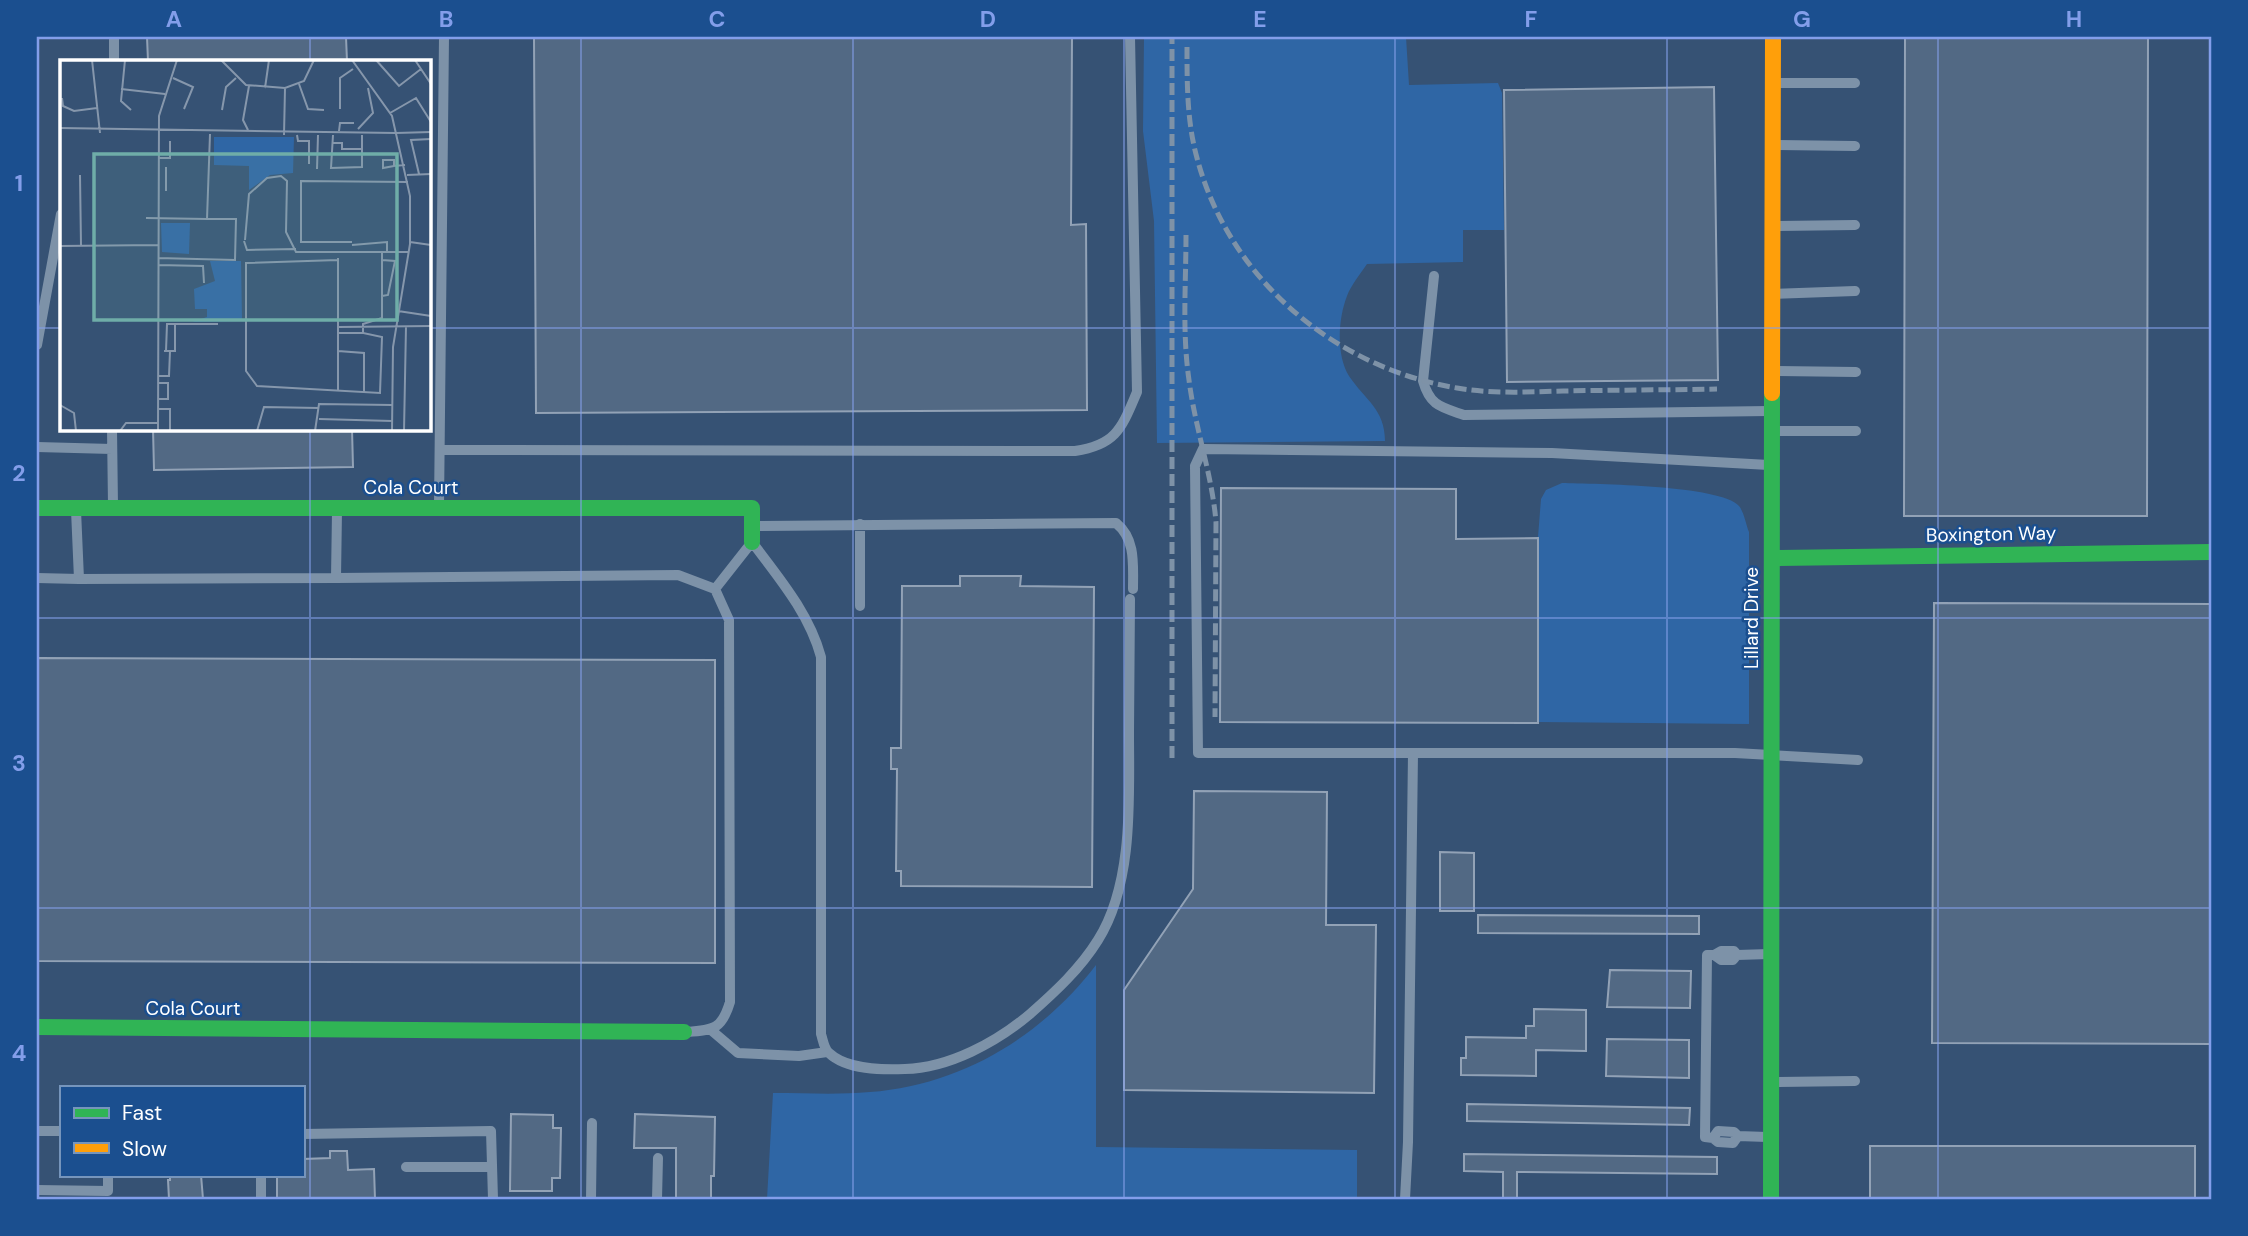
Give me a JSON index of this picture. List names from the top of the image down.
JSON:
{
  "streets": {
    "street": ["Cola Court", "Boxington Way", "Lillard Drive"]
  },
  "crossings": [
    ["Boxington Way", "Lillard Drive"]
  ],
  "legend": ["Fast", "Slow"],
  "grid": {
    "columns": [
      "A",
      "B",
      "C",
      "D",
      "E",
      "F",
      "G",
      "H"
    ],
    "rows": [
      "1",
      "2",
      "3",
      "4"
    ]
  }
}
